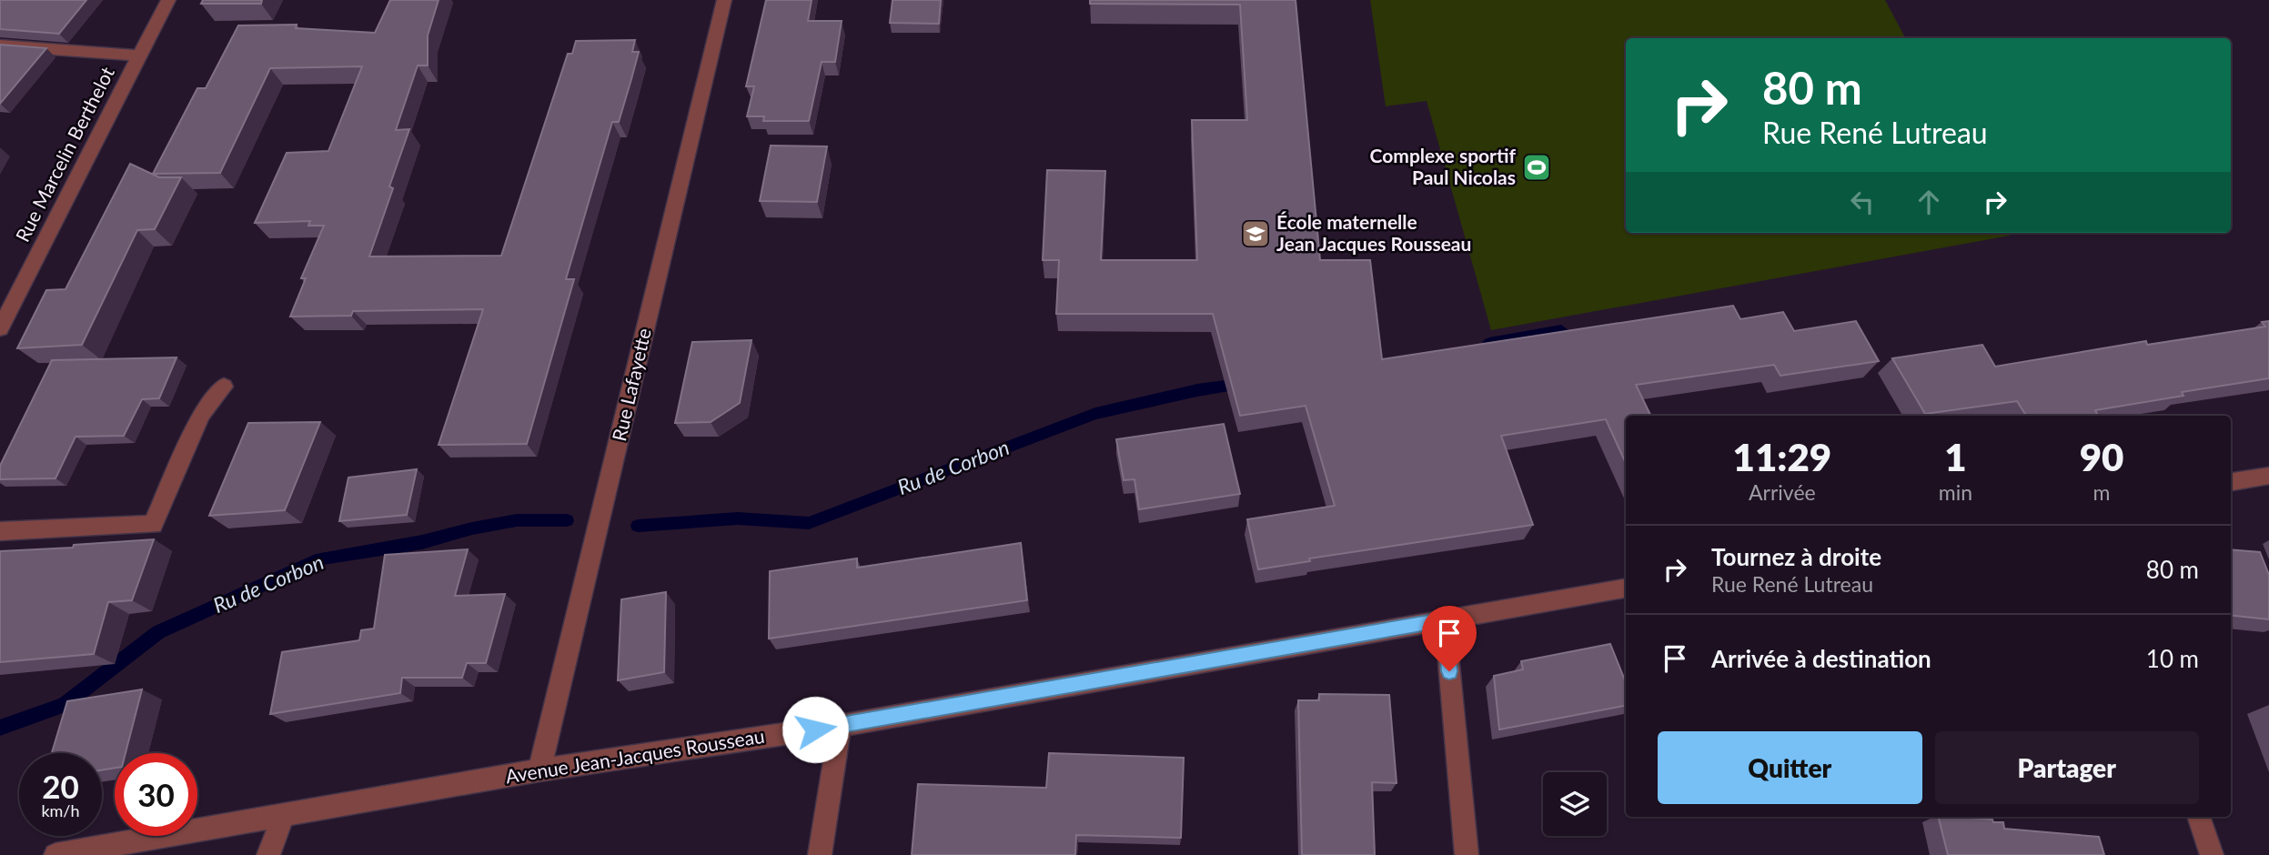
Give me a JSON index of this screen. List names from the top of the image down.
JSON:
{
  "streets": {
    "street": ["Rue Marcelin Berthelot", "Rue Lafayette", "Avenue Jean-Jacques Rousseau"]
  },
  "crossings": [
    ["Rue Lafayette", "Avenue Jean-Jacques Rousseau"]
  ],
  "water": ["Ru de Corbon"],
  "places": {
    "sports": ["Complexe sportif Paul Nicolas"],
    "school or university": ["École maternelle Jean Jacques Rousseau"]
  },
  "page": {
    "turn": ["80 m", "Rue René Lutreau"],
    "eta": [
      "11:29",
      "Arrivée",
      "1",
      "min",
      "90",
      "m"
    ],
    "list": [
      {
        "name": "Tournez à droite",
        "note": "Rue René Lutreau",
        "value": "80 m"
      },
      {
        "name": "Arrivée à destination",
        "value": "10 m"
      }
    ],
    "buttons": ["Quitter", "Partager"],
    "speed": "20 km/h",
    "limit": "30"
  }
}
